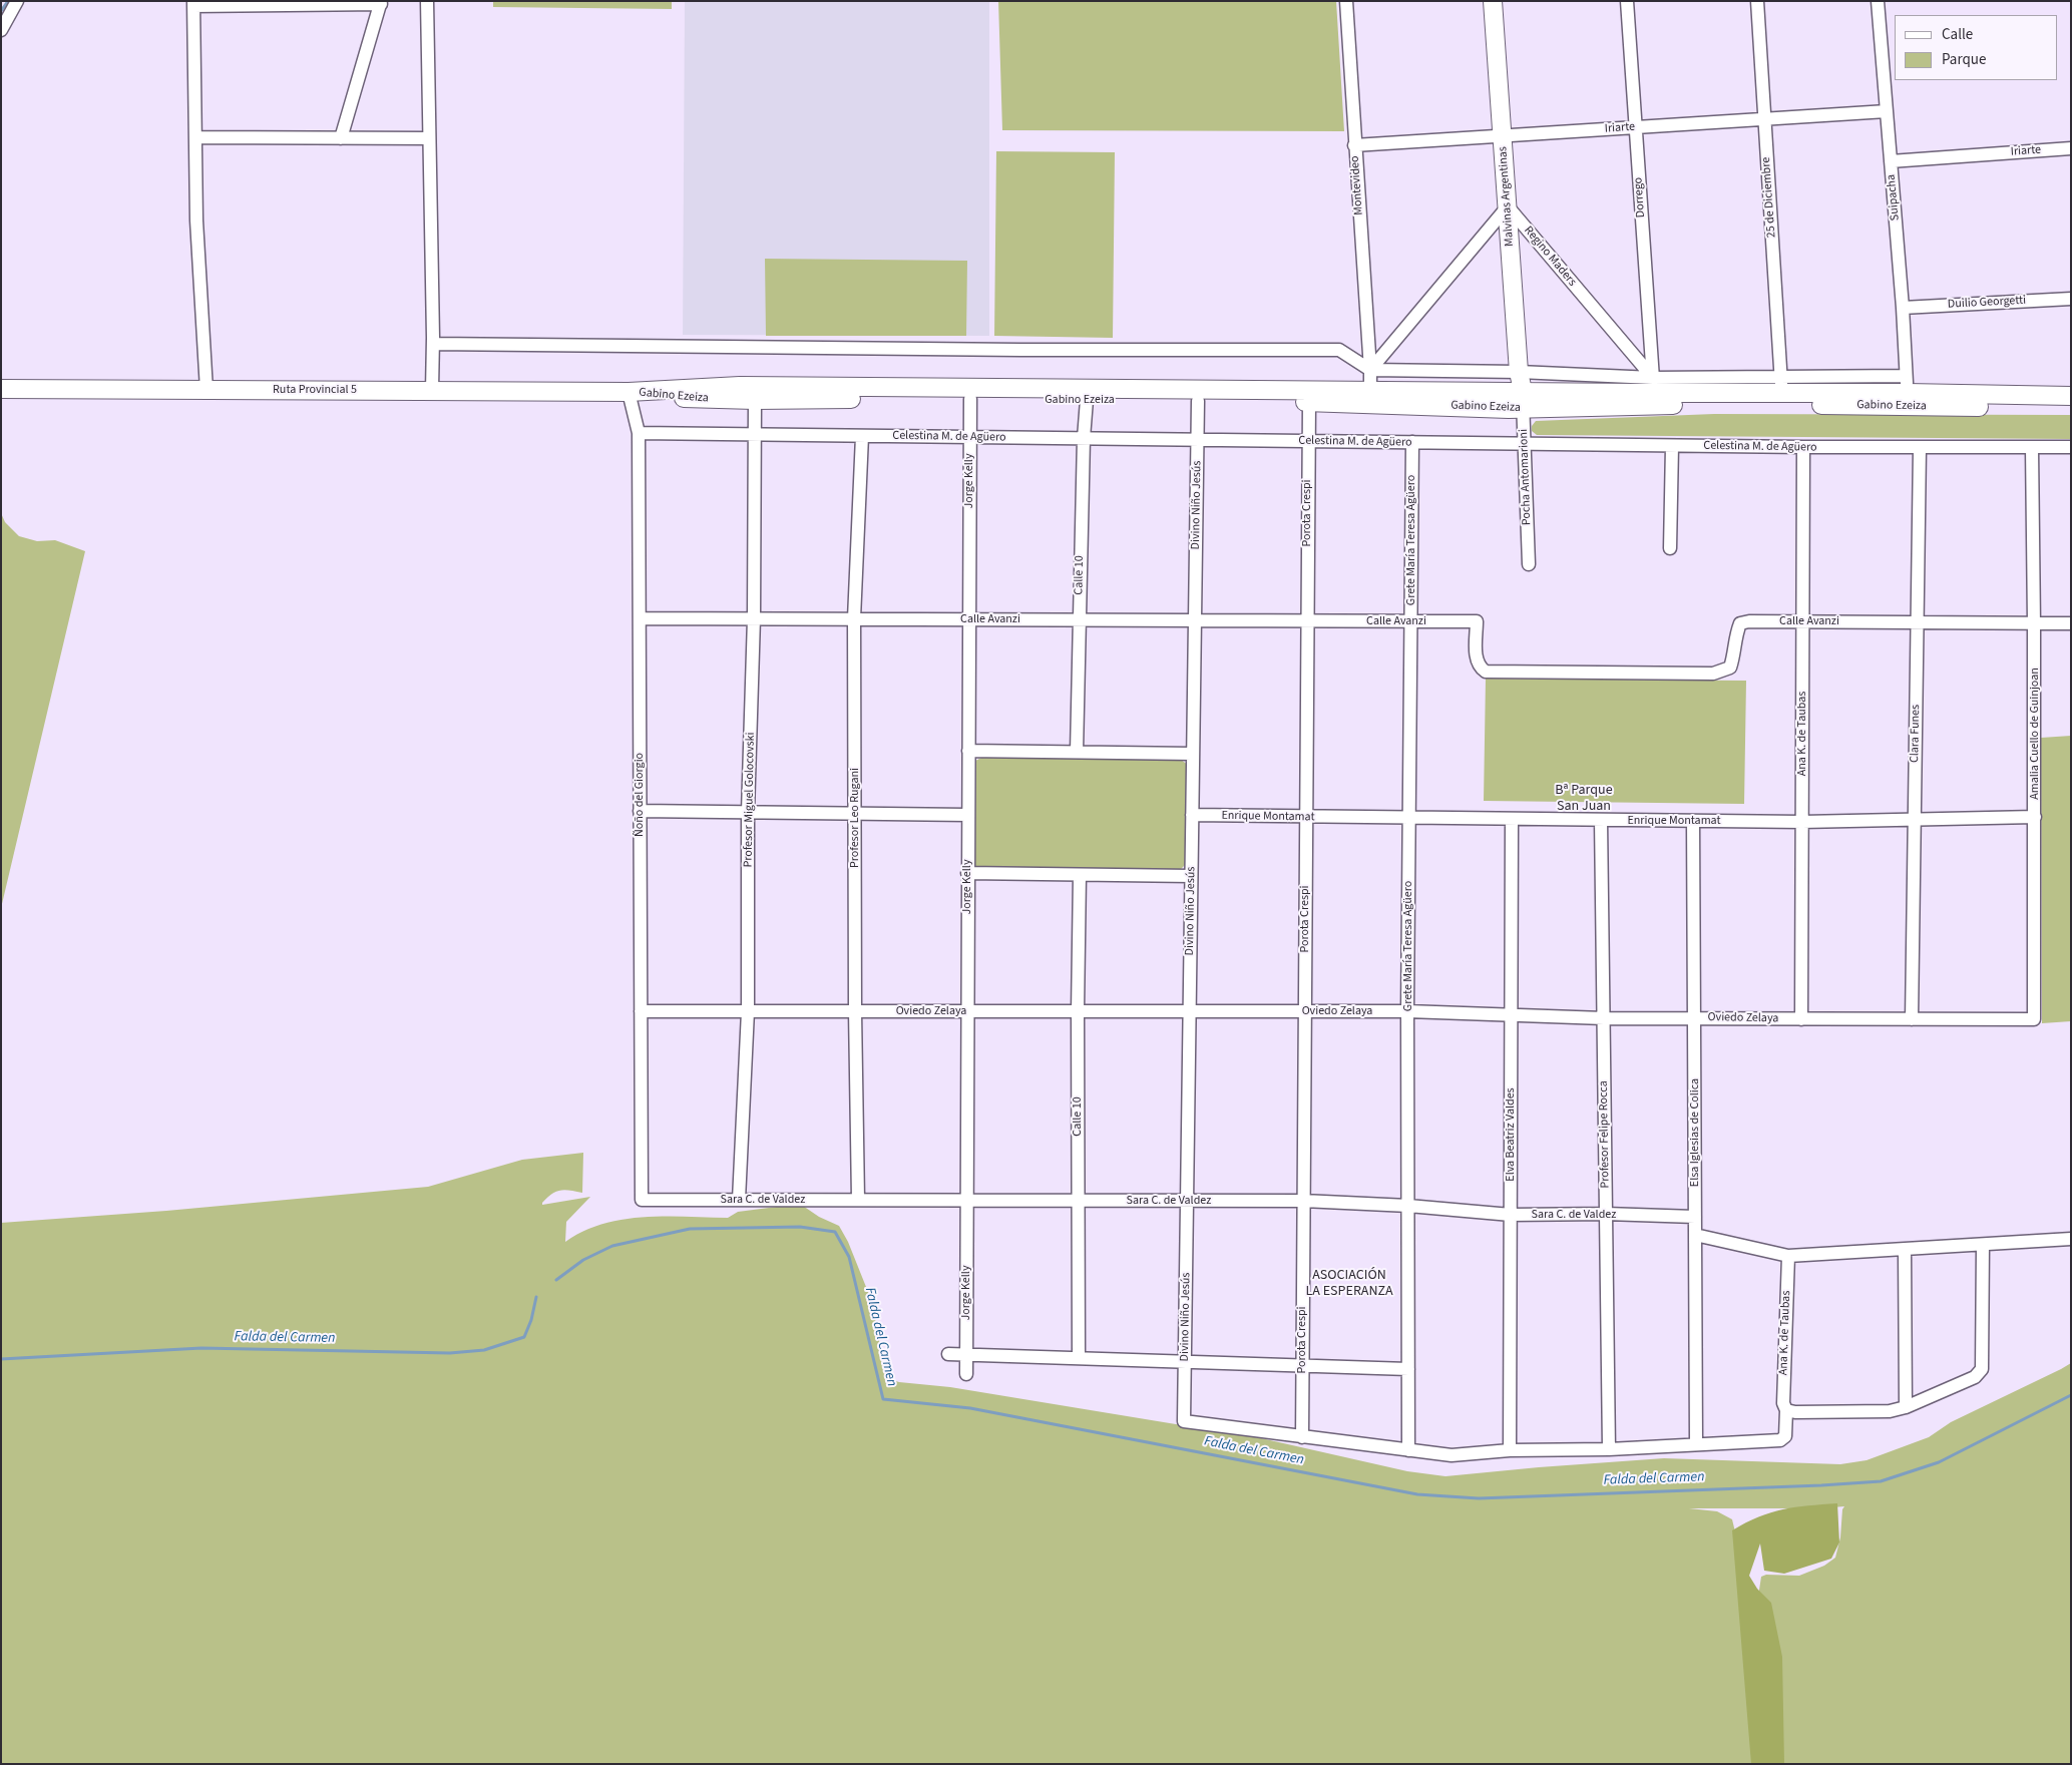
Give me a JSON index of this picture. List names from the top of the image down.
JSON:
{
  "streets": {
    "main road": ["Malvinas Argentinas", "Ruta Provincial 5", "Gabino Ezeiza"],
    "street": [
      "Iriarte",
      "Montevideo",
      "Dorrego",
      "25 de Diciembre",
      "Suipacha",
      "Regino Maders",
      "Duilio Georgetti",
      "Celestina M. de Agüero",
      "Pocha Antomarioni",
      "Jorge Kelly",
      "Divino Niño Jesús",
      "Porota Crespi",
      "Grete María Teresa Agüero",
      "Calle 10",
      "Calle Avanzi",
      "Ana K. de Taubas",
      "Clara Funes",
      "Amalia Cuello de Guinjoan",
      "Ñoño del Giorgio",
      "Profesor Miguel Golocovski",
      "Enrique Montamat",
      "Profesor Leo Rugani",
      "Oviedo Zelaya",
      "Elsa Iglesias de Colica",
      "Elva Beatriz Valdes",
      "Profesor Felipe Rocca",
      "Sara C. de Valdez"
    ]
  },
  "crossings": [
    ["Iriarte", "Montevideo"],
    ["Iriarte", "Malvinas Argentinas"],
    ["Iriarte", "Dorrego"],
    ["Iriarte", "25 de Diciembre"],
    ["Iriarte", "Suipacha"],
    ["Montevideo", "Gabino Ezeiza"],
    ["Malvinas Argentinas", "Regino Maders"],
    ["Malvinas Argentinas", "Gabino Ezeiza"],
    ["Malvinas Argentinas", "Pocha Antomarioni"],
    ["Dorrego", "Regino Maders"],
    ["Dorrego", "Gabino Ezeiza"],
    ["25 de Diciembre", "Gabino Ezeiza"],
    ["Suipacha", "Duilio Georgetti"],
    ["Suipacha", "Gabino Ezeiza"],
    ["Regino Maders", "Gabino Ezeiza"],
    ["Ruta Provincial 5", "Gabino Ezeiza"],
    ["Ruta Provincial 5", "Ñoño del Giorgio"],
    ["Gabino Ezeiza", "Pocha Antomarioni"],
    ["Gabino Ezeiza", "Jorge Kelly"],
    ["Gabino Ezeiza", "Divino Niño Jesús"],
    ["Gabino Ezeiza", "Porota Crespi"],
    ["Gabino Ezeiza", "Calle 10"],
    ["Gabino Ezeiza", "Ñoño del Giorgio"],
    ["Gabino Ezeiza", "Profesor Miguel Golocovski"],
    ["Celestina M. de Agüero", "Pocha Antomarioni"],
    ["Celestina M. de Agüero", "Jorge Kelly"],
    ["Celestina M. de Agüero", "Divino Niño Jesús"],
    ["Celestina M. de Agüero", "Porota Crespi"],
    ["Celestina M. de Agüero", "Grete María Teresa Agüero"],
    ["Celestina M. de Agüero", "Calle 10"],
    ["Celestina M. de Agüero", "Ana K. de Taubas"],
    ["Celestina M. de Agüero", "Clara Funes"],
    ["Celestina M. de Agüero", "Amalia Cuello de Guinjoan"],
    ["Celestina M. de Agüero", "Ñoño del Giorgio"],
    ["Celestina M. de Agüero", "Profesor Miguel Golocovski"],
    ["Celestina M. de Agüero", "Profesor Leo Rugani"],
    ["Jorge Kelly", "Calle Avanzi"],
    ["Jorge Kelly", "Oviedo Zelaya"],
    ["Jorge Kelly", "Sara C. de Valdez"],
    ["Divino Niño Jesús", "Calle Avanzi"],
    ["Divino Niño Jesús", "Ana K. de Taubas"],
    ["Divino Niño Jesús", "Enrique Montamat"],
    ["Divino Niño Jesús", "Oviedo Zelaya"],
    ["Divino Niño Jesús", "Sara C. de Valdez"],
    ["Porota Crespi", "Calle Avanzi"],
    ["Porota Crespi", "Ana K. de Taubas"],
    ["Porota Crespi", "Enrique Montamat"],
    ["Porota Crespi", "Oviedo Zelaya"],
    ["Porota Crespi", "Sara C. de Valdez"],
    ["Grete María Teresa Agüero", "Calle Avanzi"],
    ["Grete María Teresa Agüero", "Ana K. de Taubas"],
    ["Grete María Teresa Agüero", "Enrique Montamat"],
    ["Grete María Teresa Agüero", "Oviedo Zelaya"],
    ["Grete María Teresa Agüero", "Sara C. de Valdez"],
    ["Calle 10", "Calle Avanzi"],
    ["Calle 10", "Oviedo Zelaya"],
    ["Calle 10", "Sara C. de Valdez"],
    ["Calle Avanzi", "Ana K. de Taubas"],
    ["Calle Avanzi", "Clara Funes"],
    ["Calle Avanzi", "Amalia Cuello de Guinjoan"],
    ["Calle Avanzi", "Ñoño del Giorgio"],
    ["Calle Avanzi", "Profesor Miguel Golocovski"],
    ["Calle Avanzi", "Profesor Leo Rugani"],
    ["Ana K. de Taubas", "Enrique Montamat"],
    ["Ana K. de Taubas", "Oviedo Zelaya"],
    ["Ana K. de Taubas", "Elsa Iglesias de Colica"],
    ["Ana K. de Taubas", "Elva Beatriz Valdes"],
    ["Ana K. de Taubas", "Profesor Felipe Rocca"],
    ["Clara Funes", "Enrique Montamat"],
    ["Clara Funes", "Oviedo Zelaya"],
    ["Amalia Cuello de Guinjoan", "Enrique Montamat"],
    ["Amalia Cuello de Guinjoan", "Oviedo Zelaya"],
    ["Ñoño del Giorgio", "Oviedo Zelaya"],
    ["Ñoño del Giorgio", "Sara C. de Valdez"],
    ["Profesor Miguel Golocovski", "Oviedo Zelaya"],
    ["Profesor Miguel Golocovski", "Sara C. de Valdez"],
    ["Enrique Montamat", "Elsa Iglesias de Colica"],
    ["Enrique Montamat", "Elva Beatriz Valdes"],
    ["Enrique Montamat", "Profesor Felipe Rocca"],
    ["Profesor Leo Rugani", "Oviedo Zelaya"],
    ["Profesor Leo Rugani", "Sara C. de Valdez"],
    ["Oviedo Zelaya", "Elsa Iglesias de Colica"],
    ["Oviedo Zelaya", "Elva Beatriz Valdes"],
    ["Oviedo Zelaya", "Profesor Felipe Rocca"],
    ["Elsa Iglesias de Colica", "Sara C. de Valdez"],
    ["Elva Beatriz Valdes", "Sara C. de Valdez"],
    ["Profesor Felipe Rocca", "Sara C. de Valdez"]
  ],
  "districts": ["Bª Parque San Juan", "ASOCIACIÓN LA ESPERANZA"],
  "water": ["Falda del Carmen"],
  "legend": ["Calle", "Parque"]
}
